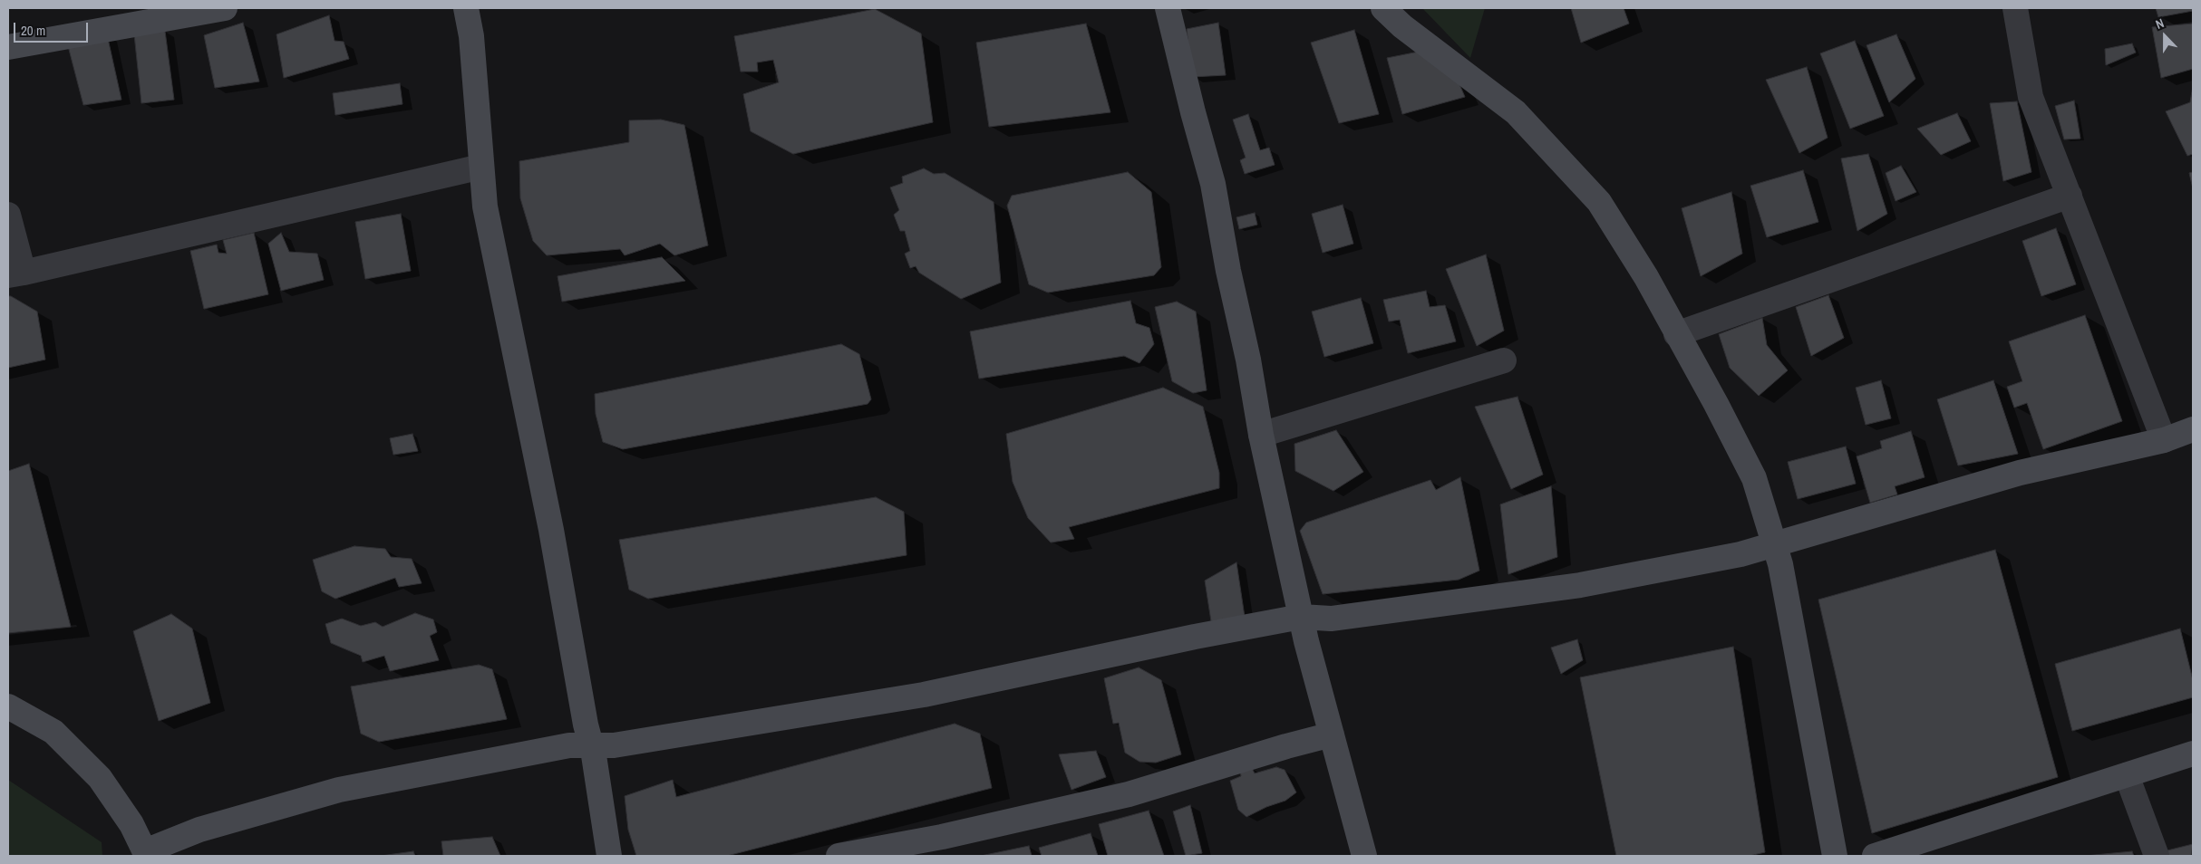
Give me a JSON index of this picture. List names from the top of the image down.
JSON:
{
  "scale_bar": "20 m",
  "north": "top"
}
